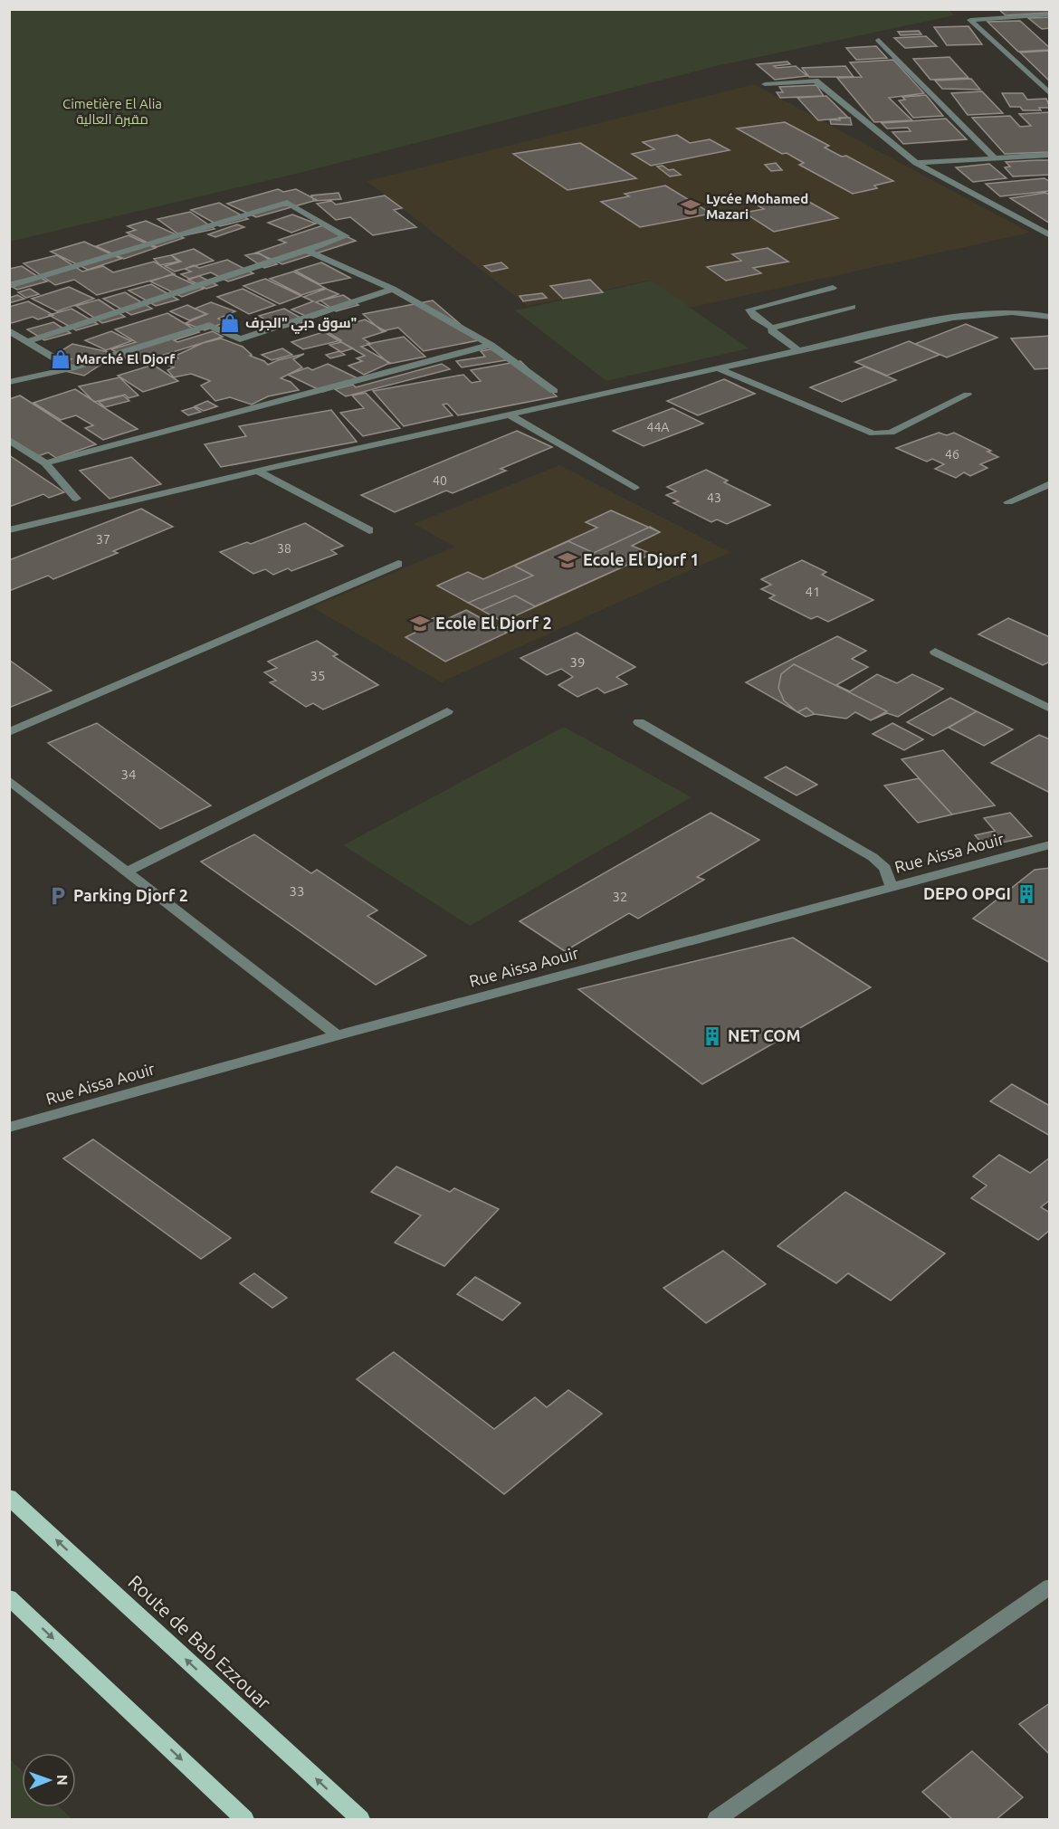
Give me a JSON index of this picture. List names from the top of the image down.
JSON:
{
  "streets": {
    "main road": ["Route de Bab Ezzouar"],
    "street": ["Rue Aissa Aouir"]
  },
  "parks": ["Cimetière El Alia مقبرة العالية"],
  "places": {
    "school or university": ["Lycée Mohamed Mazari", "Ecole El Djorf 1", "Ecole El Djorf 2"],
    "shop": ["سوق دبي \"الجرف\"", "Marché El Djorf"],
    "building": ["DEPO OPGI", "NET COM"],
    "parking": ["Parking Djorf 2"]
  },
  "house_numbers": [
    "44A",
    "46",
    "40",
    "43",
    "37",
    "38",
    "41",
    "39",
    "35",
    "34",
    "33",
    "32"
  ],
  "north": "right"
}
